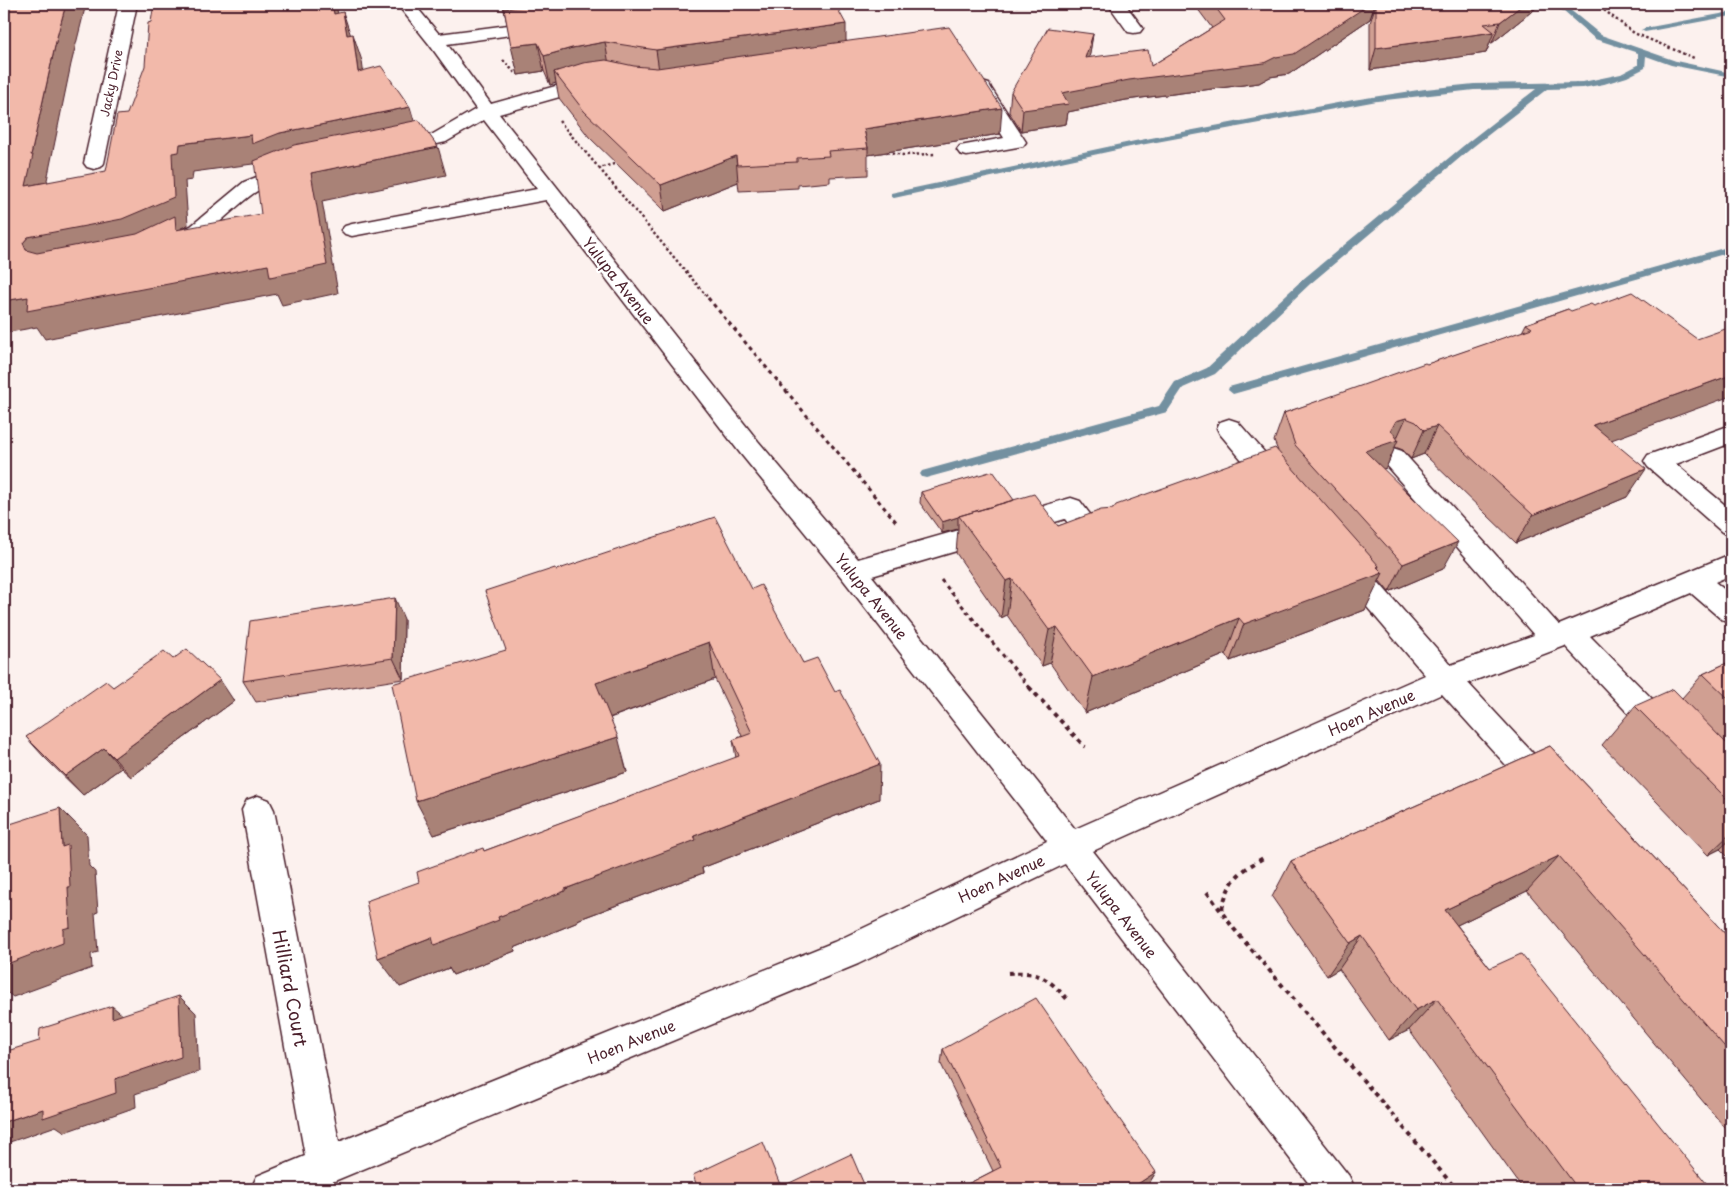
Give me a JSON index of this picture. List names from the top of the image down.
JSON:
{
  "streets": {
    "street": [
      "Jacky Drive",
      "Yulupa Avenue",
      "Hoen Avenue",
      "Hilliard Court"
    ]
  },
  "crossings": [
    ["Yulupa Avenue", "Hoen Avenue"],
    ["Hoen Avenue", "Hilliard Court"]
  ]
}
